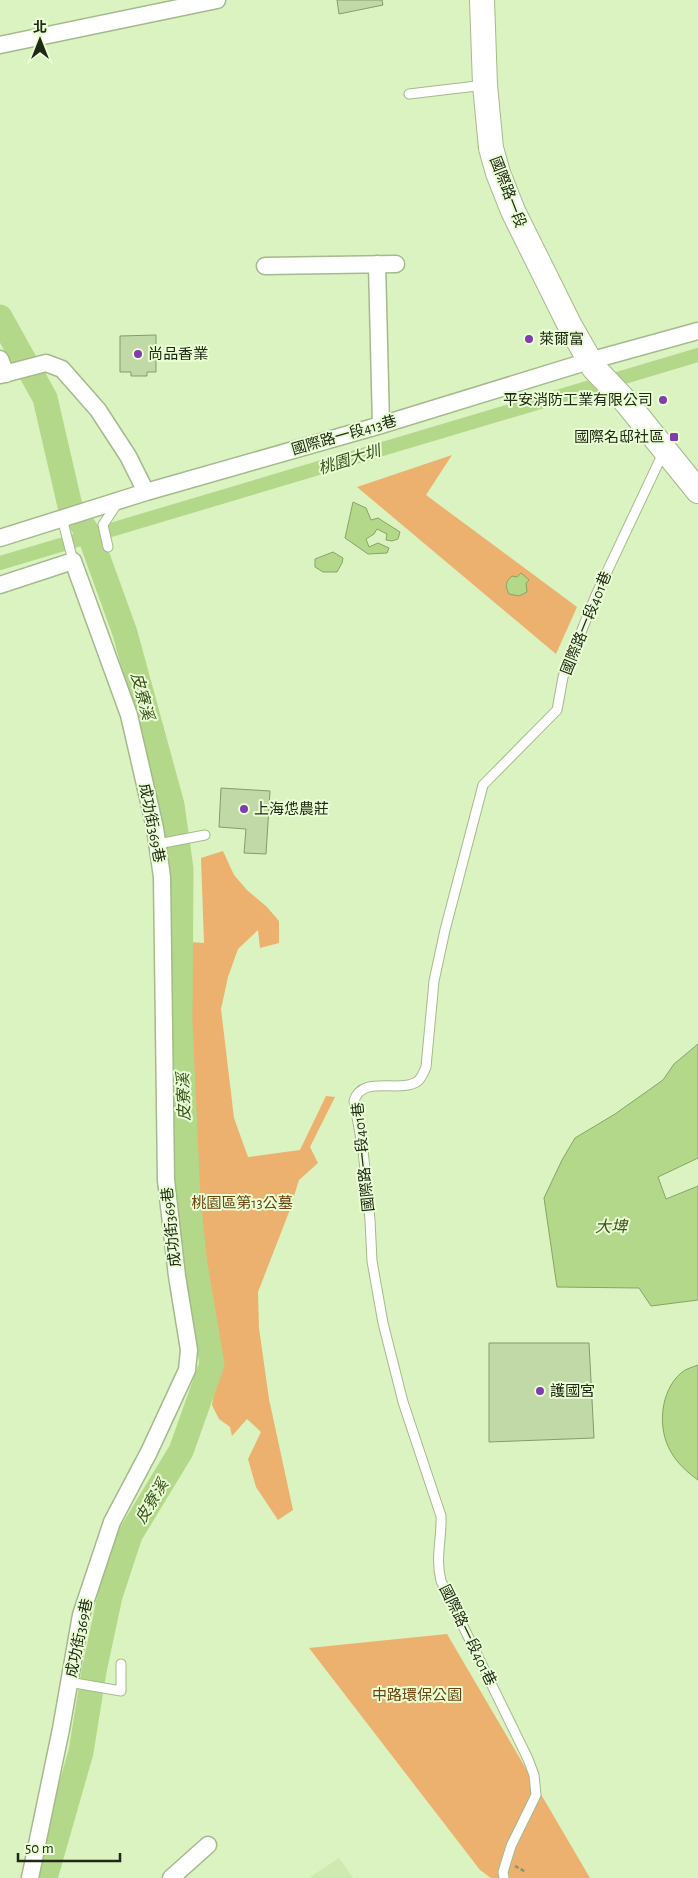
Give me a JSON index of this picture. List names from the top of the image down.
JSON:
{
  "streets": {
    "street": ["國際路一段", "國際路一段413巷", "成功街369巷"],
    "lane": ["國際路一段401巷"]
  },
  "crossings": [
    ["國際路一段", "國際路一段413巷"],
    ["國際路一段", "國際路一段401巷"]
  ],
  "water": ["桃園大圳", "皮寮溪", "大埤"],
  "parks": ["桃園區第13公墓", "中路環保公園"],
  "places": {
    "other": [
      "萊爾富",
      "尚品香業",
      "平安消防工業有限公司",
      "上海怹農莊",
      "護國宮"
    ],
    "transit": ["國際名邸社區"]
  },
  "scale_bar": "50 m",
  "north": "top"
}
